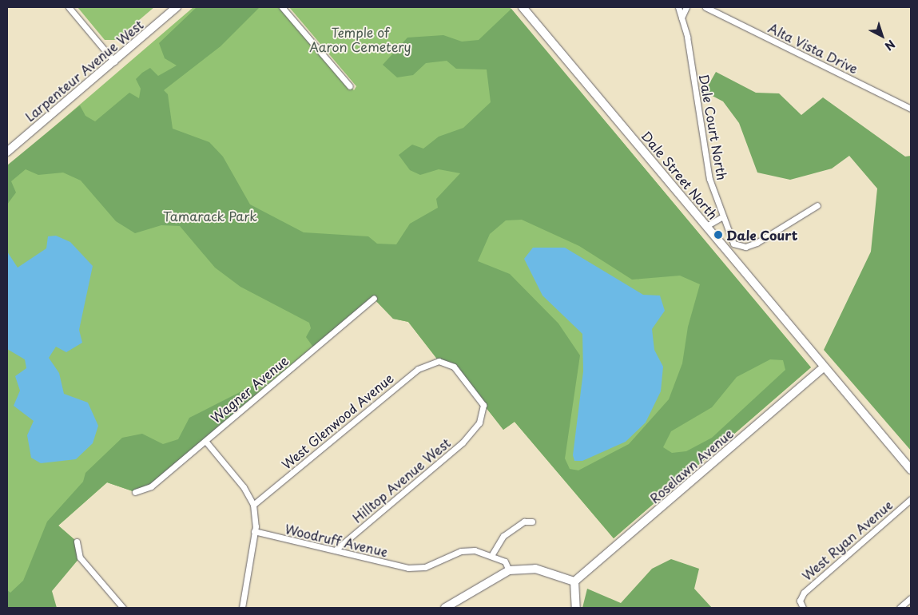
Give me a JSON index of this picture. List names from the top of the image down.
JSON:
{
  "streets": {
    "main road": ["Larpenteur Avenue West", "Dale Street North", "Roselawn Avenue"],
    "street": [
      "Alta Vista Drive",
      "Dale Court North",
      "Wagner Avenue",
      "West Glenwood Avenue",
      "Hilltop Avenue West",
      "Woodruff Avenue",
      "West Ryan Avenue"
    ]
  },
  "crossings": [
    ["Dale Street North", "Roselawn Avenue"],
    ["West Glenwood Avenue", "Hilltop Avenue West"],
    ["Hilltop Avenue West", "Woodruff Avenue"]
  ],
  "parks": ["Temple of Aaron Cemetery", "Tamarack Park"],
  "places": ["Dale Court"],
  "north": "bottom right"
}
